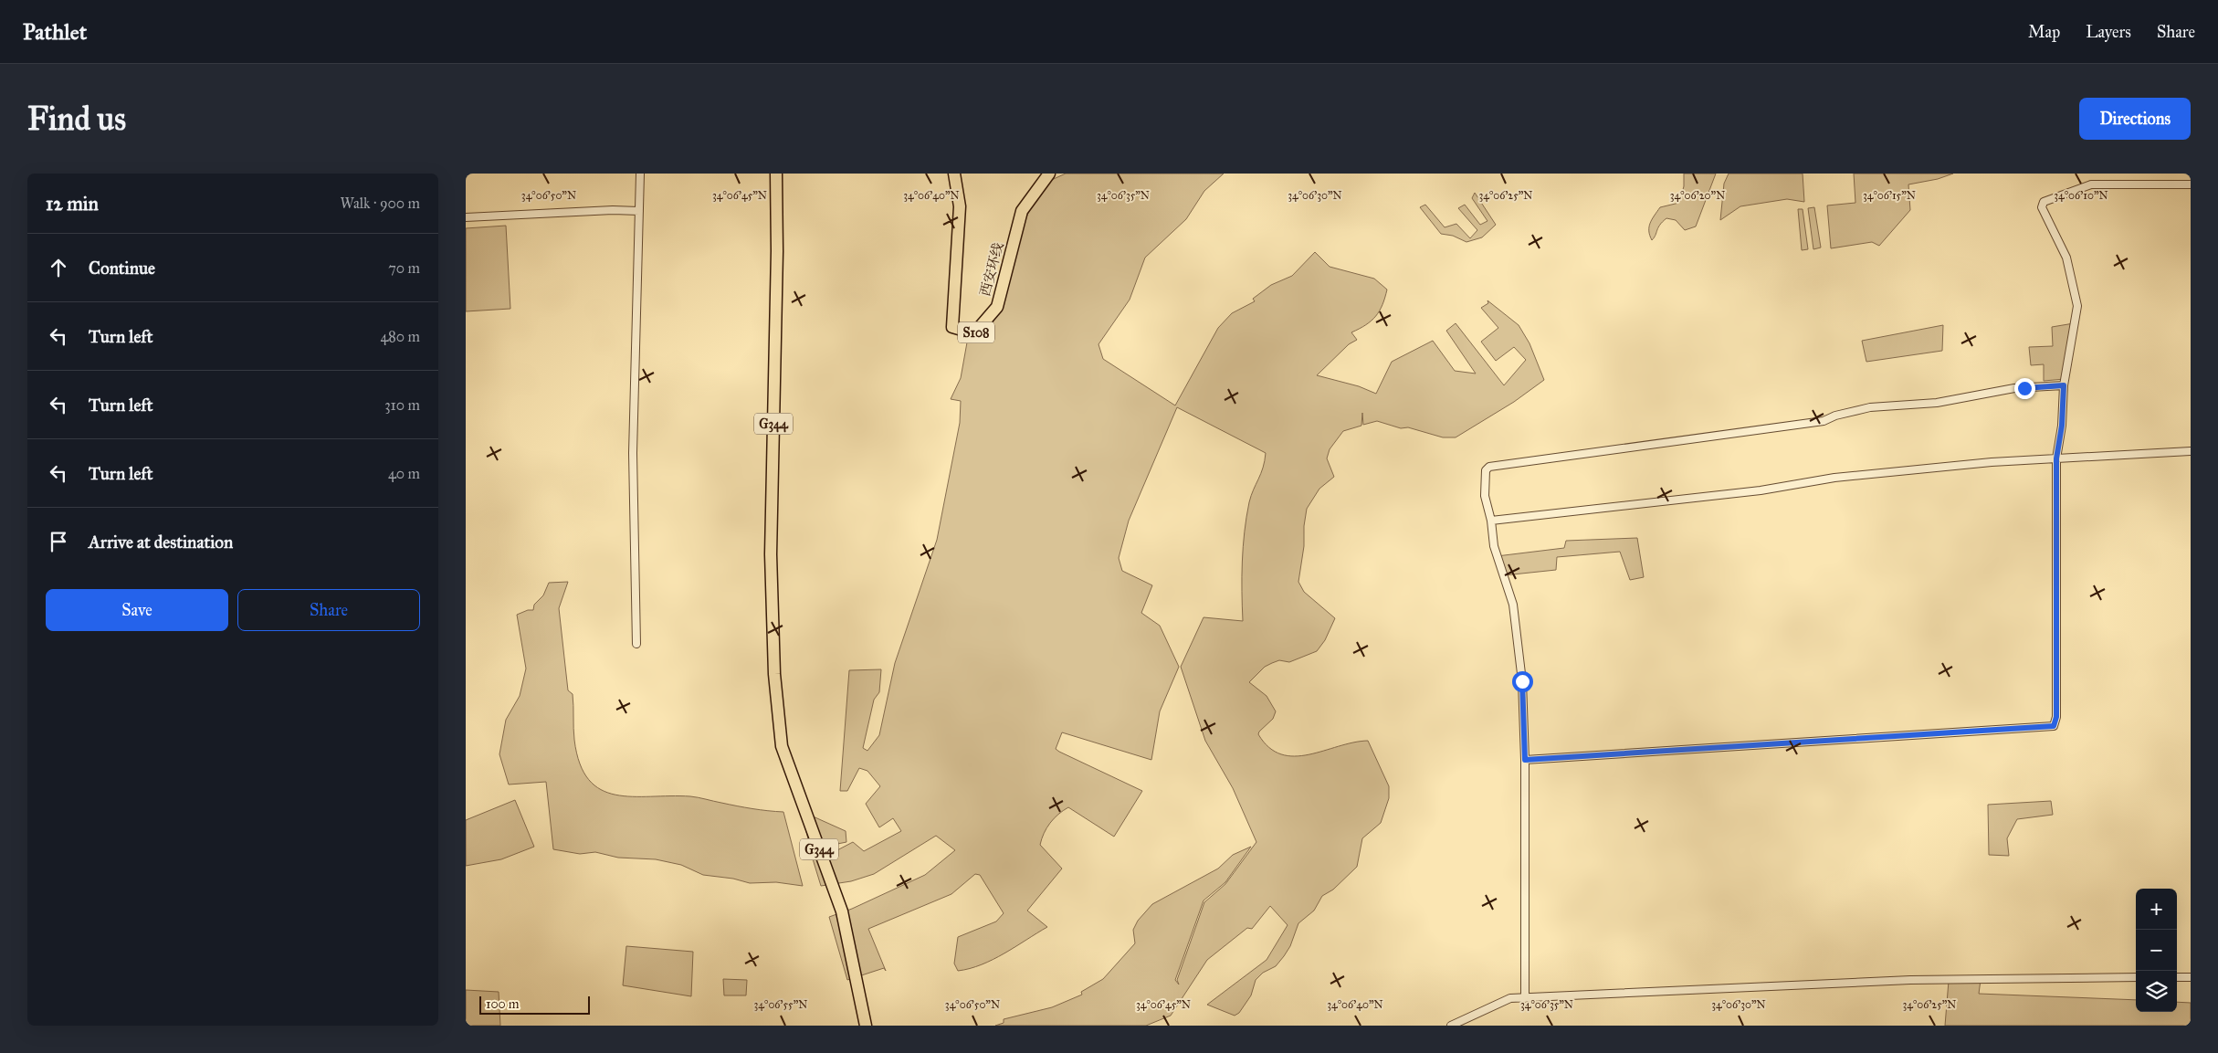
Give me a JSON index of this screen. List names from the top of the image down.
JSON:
{
  "streets": {
    "main road": ["西安环线", "S108", "G344"]
  },
  "scale_bar": "100 m",
  "page": {
    "header": "Pathlet",
    "nav": ["Map", "Layers", "Share"],
    "buttons": [
      "Directions",
      ["Save", "Share"]
    ],
    "title": "Find us",
    "heading": ["12 min", "Walk · 900 m"],
    "list": [
      ["Continue", "70 m"],
      ["Turn left", "480 m"],
      ["Turn left", "310 m"],
      ["Turn left", "40 m"],
      "Arrive at destination"
    ],
    "map_buttons": ["+", "−"],
    "scale": "100 m"
  },
  "coordinates": [
    "34°06'10\"N",
    "34°06'50\"N",
    "34°06'45\"N",
    "34°06'40\"N",
    "34°06'35\"N",
    "34°06'30\"N",
    "34°06'25\"N",
    "34°06'20\"N",
    "34°06'15\"N",
    "34°06'55\"N"
  ]
}
